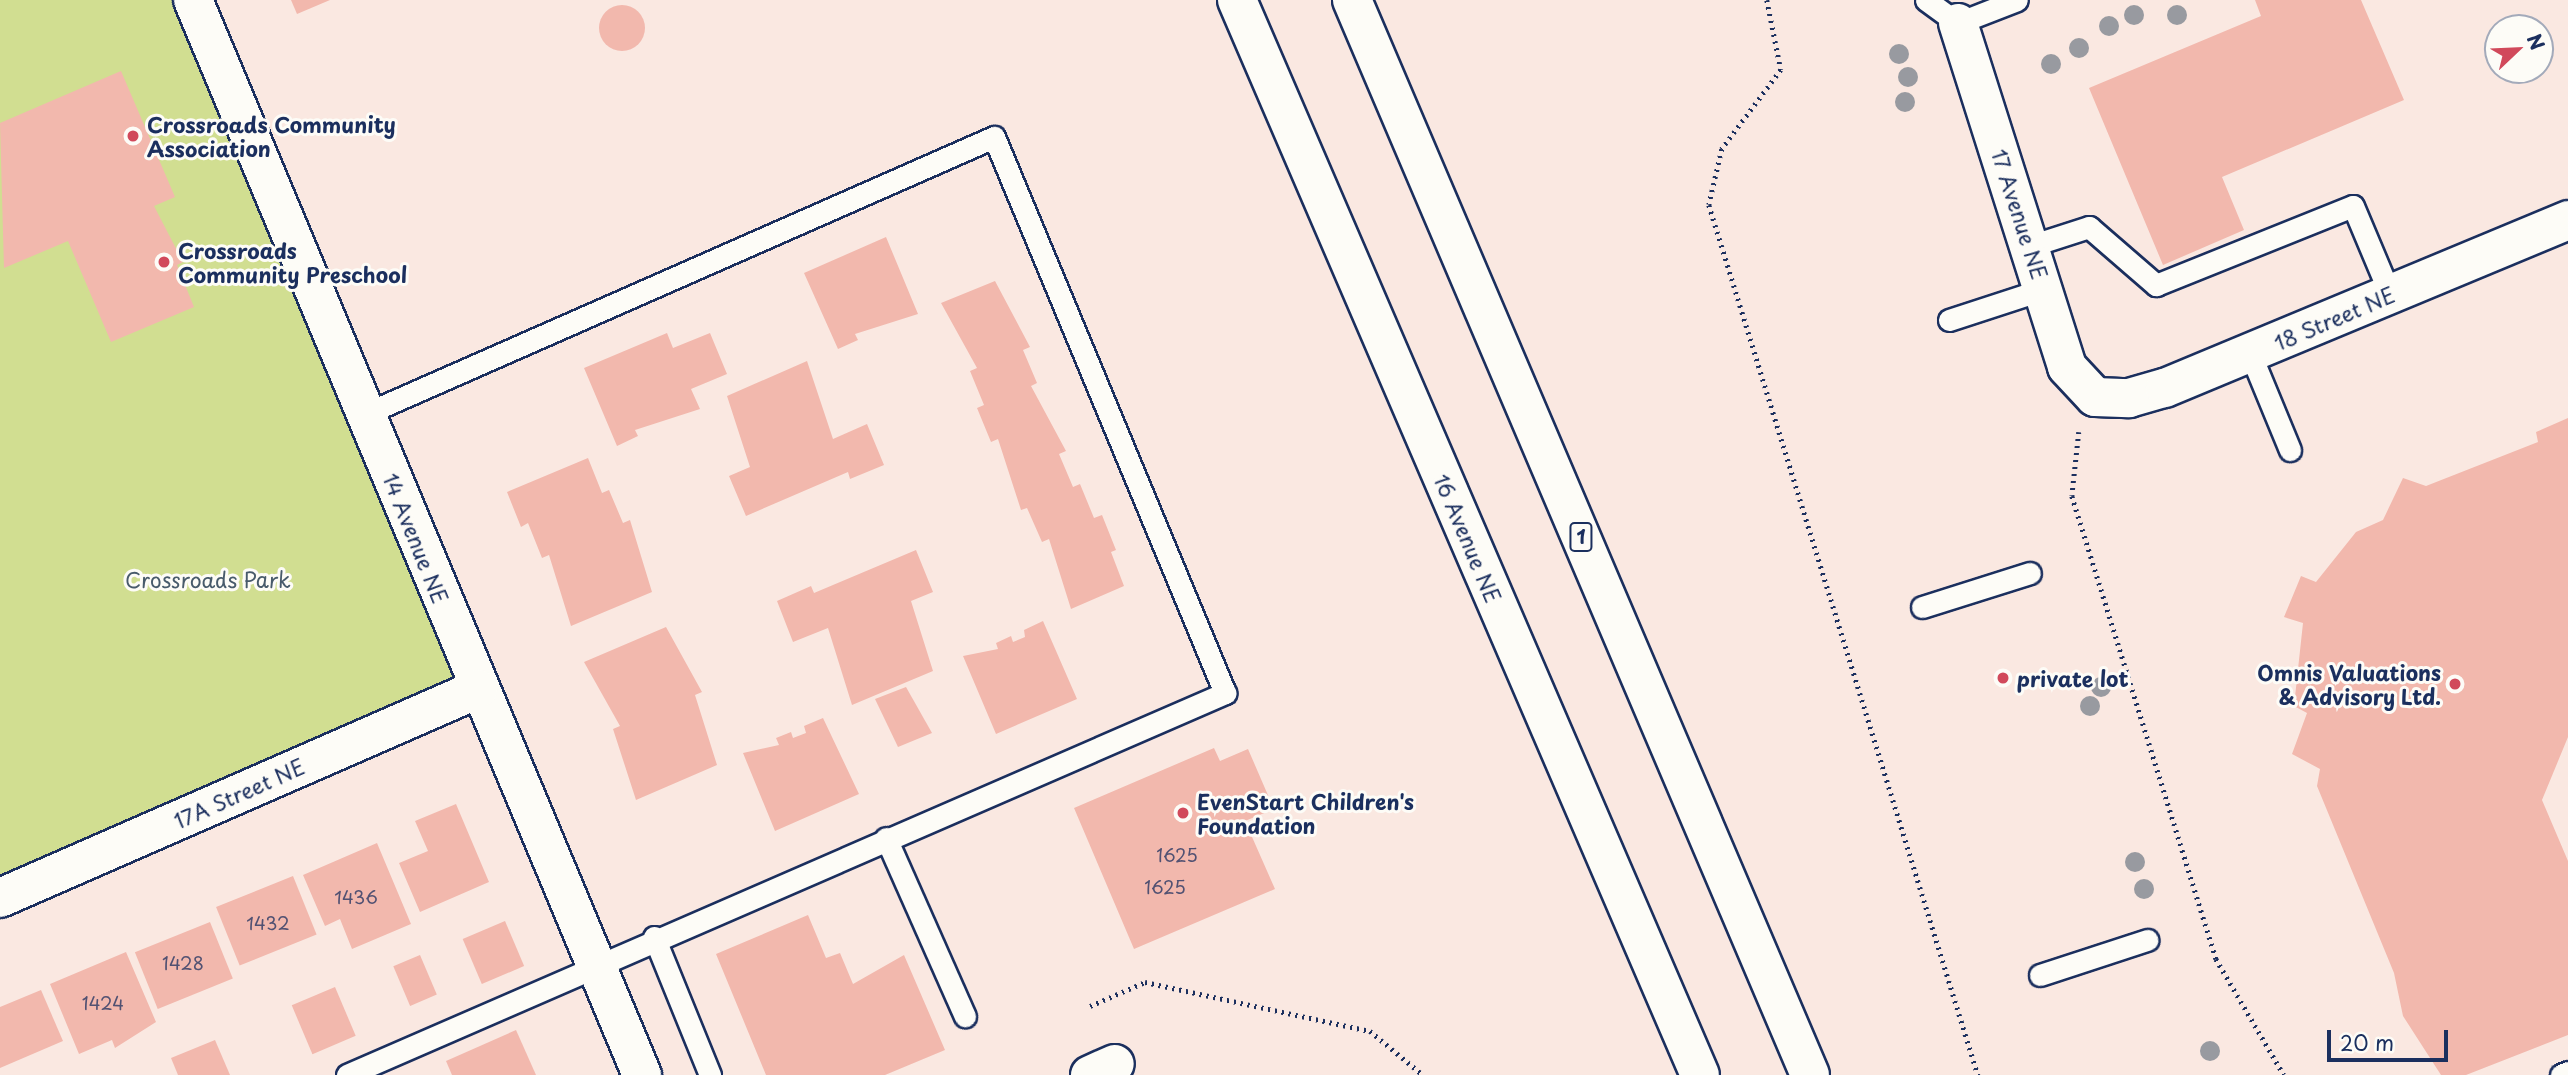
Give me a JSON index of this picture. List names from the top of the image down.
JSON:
{
  "streets": {
    "main road": [
      "17 Avenue NE",
      "18 Street NE",
      "1",
      "14 Avenue NE",
      "16 Avenue NE",
      "17A Street NE"
    ]
  },
  "crossings": [
    ["17 Avenue NE", "18 Street NE"],
    ["14 Avenue NE", "17A Street NE"]
  ],
  "parks": ["Crossroads Park"],
  "places": [
    "Crossroads Community Association",
    "Crossroads Community Preschool",
    "private lot",
    "Omnis Valuations & Advisory Ltd.",
    "EvenStart Children's Foundation"
  ],
  "house_numbers": [
    "1625",
    "1625",
    "1436",
    "1432",
    "1428",
    "1424"
  ],
  "scale_bar": "20 m",
  "north": "top right"
}
